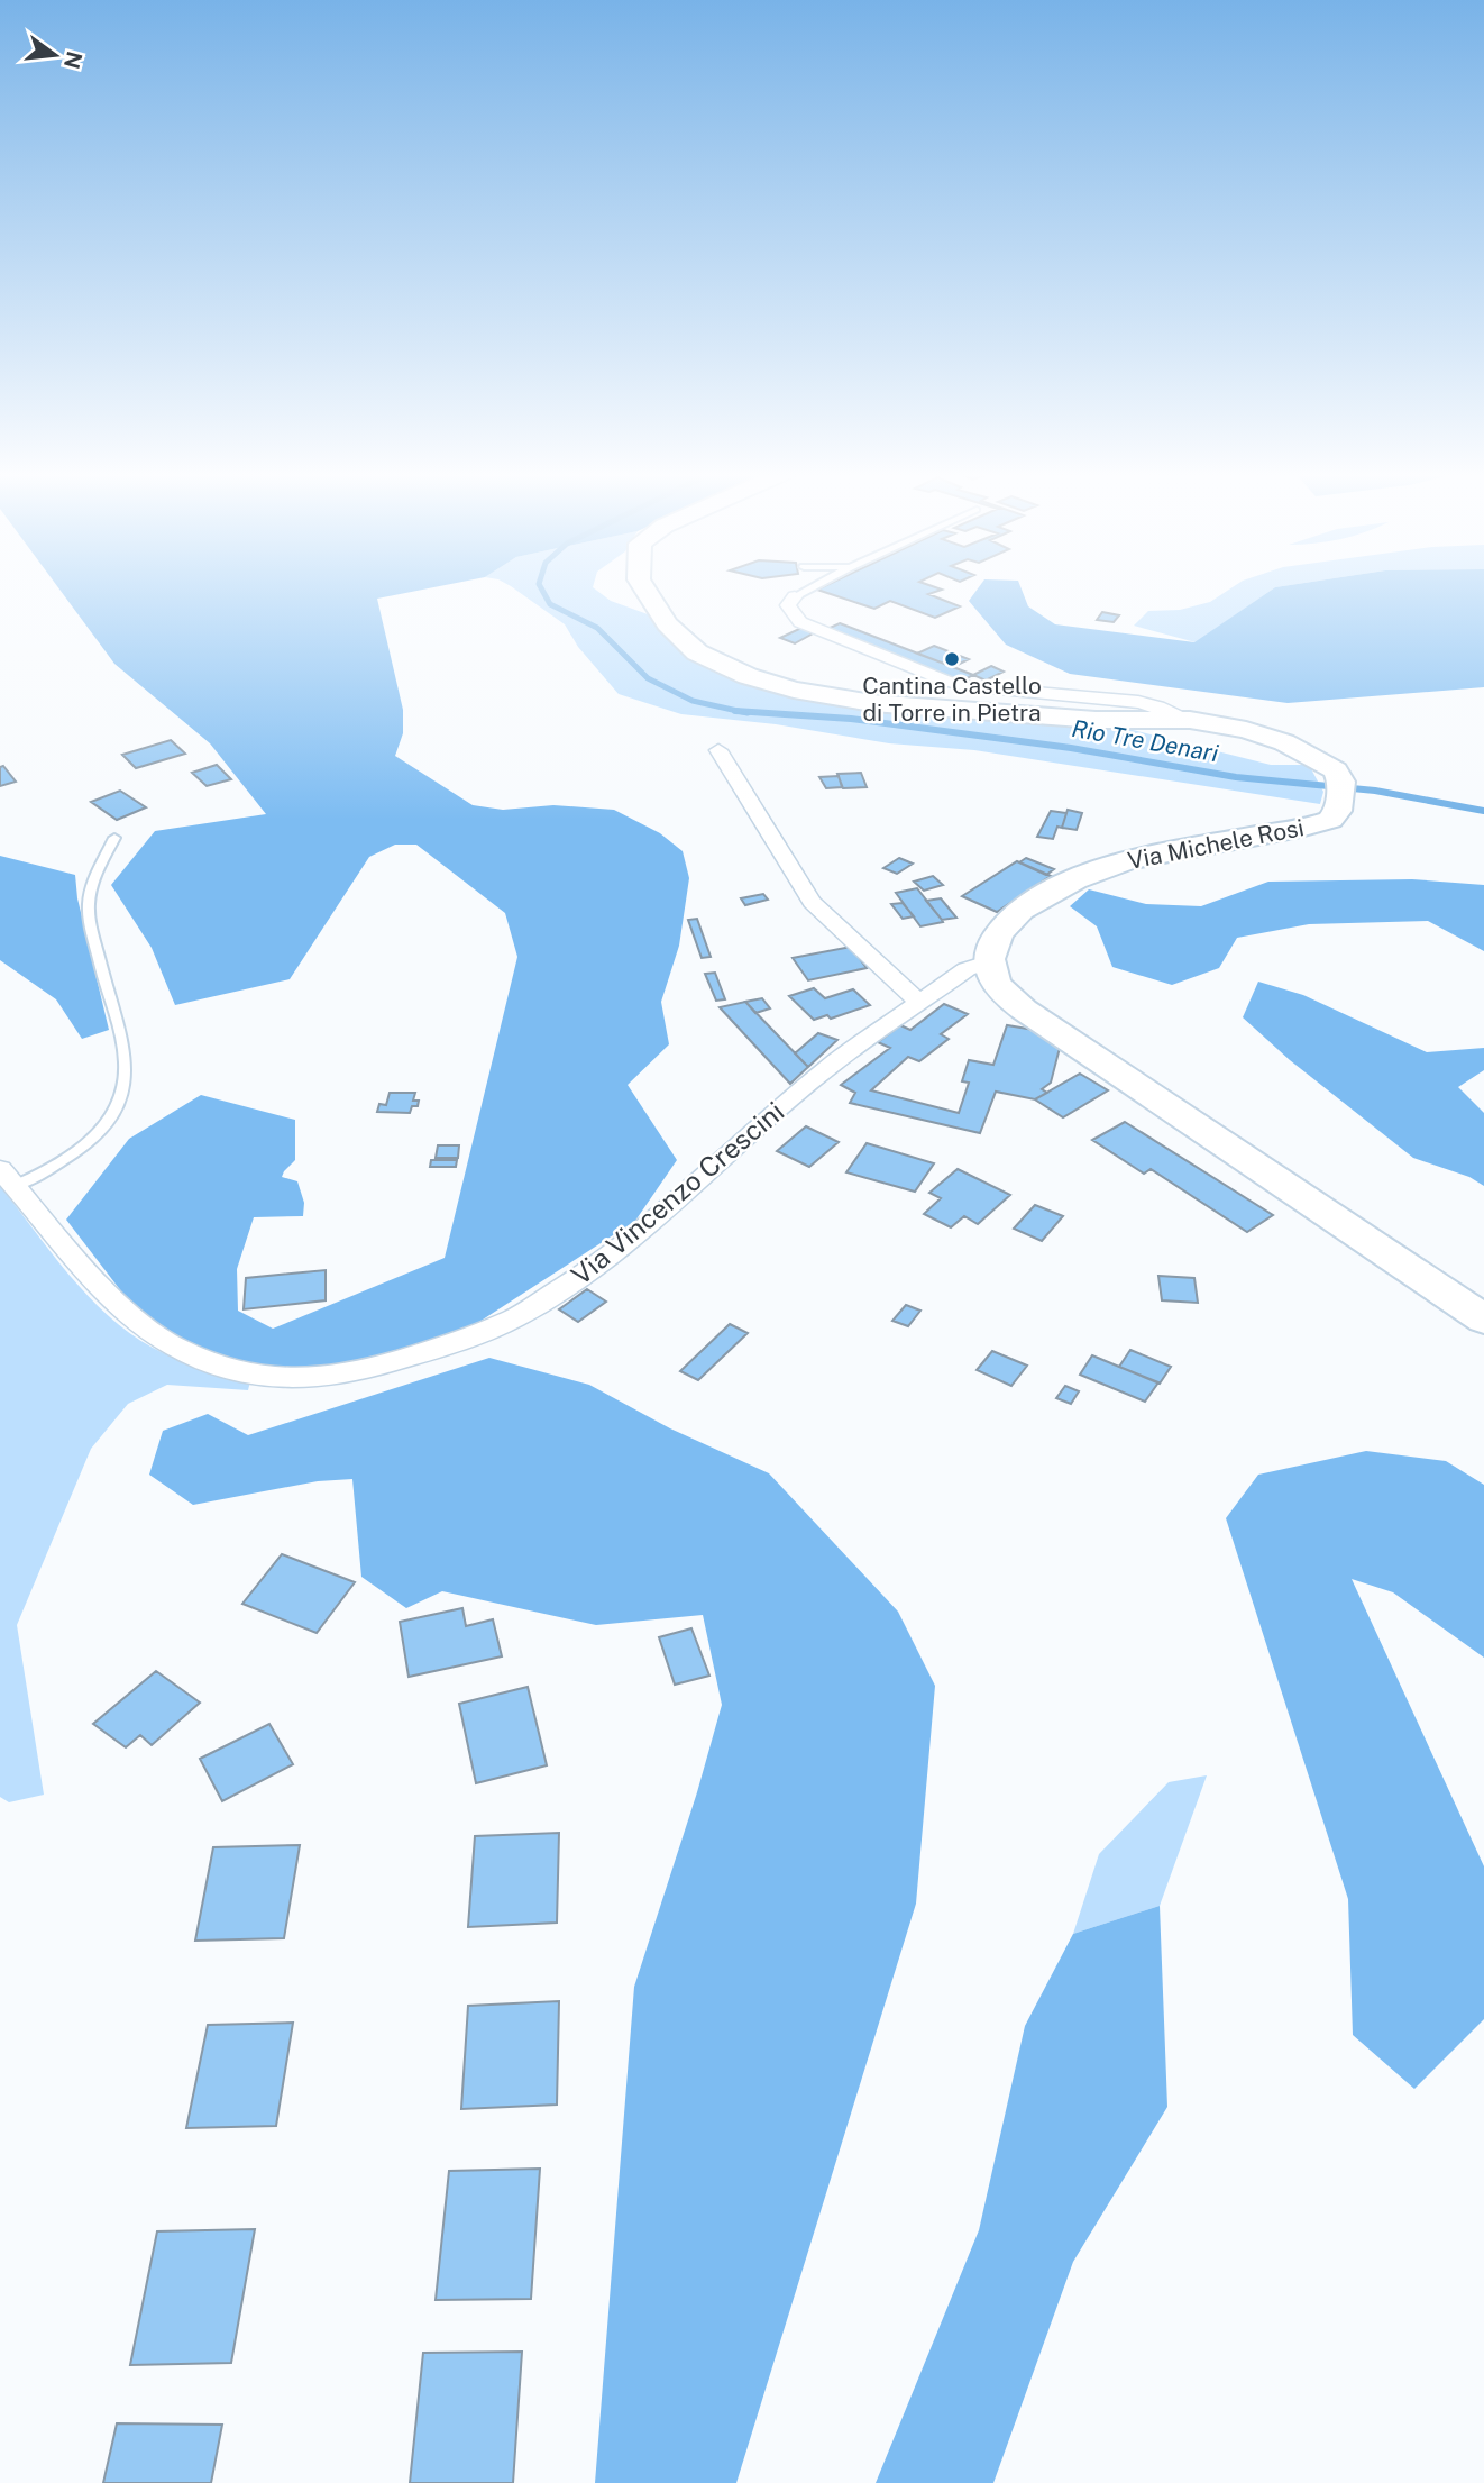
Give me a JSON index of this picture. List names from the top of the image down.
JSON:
{
  "streets": {
    "street": ["Via Michele Rosi", "Via Vincenzo Crescini"]
  },
  "crossings": [
    ["Via Michele Rosi", "Via Vincenzo Crescini"]
  ],
  "water": ["Rio Tre Denari"],
  "places": ["Cantina Castello di Torre in Pietra"],
  "north": "right"
}
